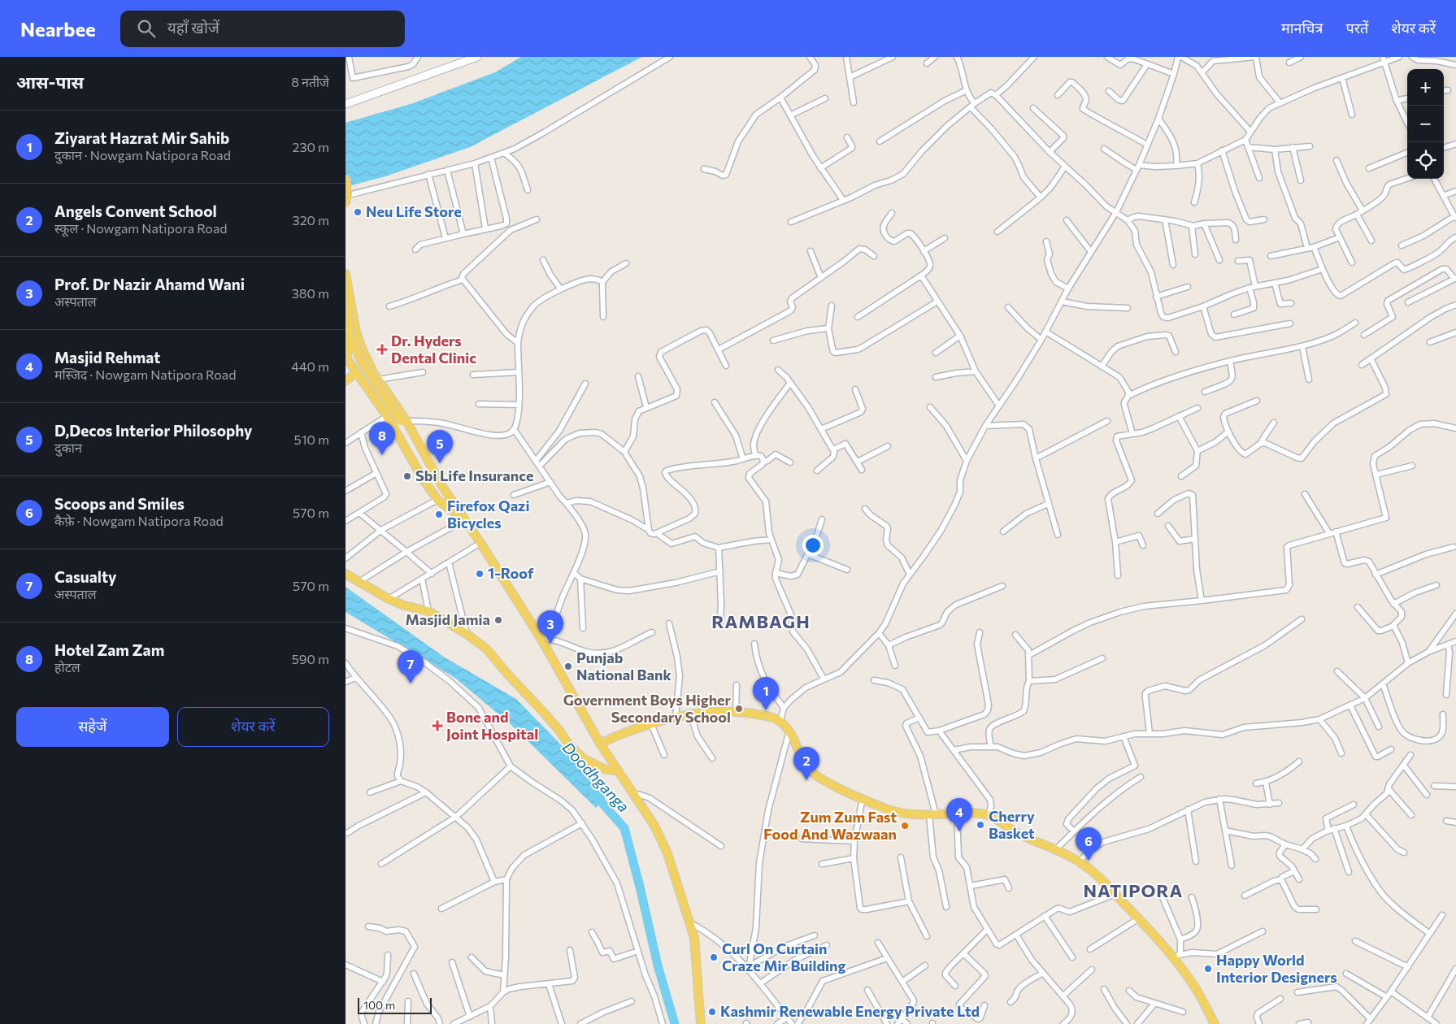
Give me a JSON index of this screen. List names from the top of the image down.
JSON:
{
  "districts": ["RAMBAGH", "NATIPORA"],
  "water": ["Doodhganga"],
  "places": {
    "other": [
      "Neu Life Store",
      "Sbi Life Insurance",
      "Firefox Qazi Bicycles",
      "1-Roof",
      "Masjid Jamia",
      "Punjab National Bank",
      "Government Boys Higher Secondary School",
      "Cherry Basket",
      "Zum Zum Fast Food And Wazwaan",
      "Curl On Curtain Craze Mir Building",
      "Happy World Interior Designers",
      "Kashmir Renewable Energy Private Ltd"
    ],
    "health": ["Dr. Hyders Dental Clinic", "Bone and Joint Hospital"]
  },
  "scale_bar": "100 m",
  "page": {
    "header": "Nearbee",
    "search": "यहाँ खोजें",
    "nav": ["मानचित्र", "परतें", "शेयर करें"],
    "heading": ["आस-पास", "8 नतीजे"],
    "map_buttons": ["+", "−"],
    "list": [
      {
        "mark": "1",
        "name": "Ziyarat Hazrat Mir Sahib",
        "note": "दुकान · Nowgam Natipora Road",
        "value": "230 m"
      },
      {
        "mark": "2",
        "name": "Angels Convent School",
        "note": "स्कूल · Nowgam Natipora Road",
        "value": "320 m"
      },
      {
        "mark": "3",
        "name": "Prof. Dr Nazir Ahamd Wani",
        "note": "अस्पताल",
        "value": "380 m"
      },
      {
        "mark": "4",
        "name": "Masjid Rehmat",
        "note": "मस्जिद · Nowgam Natipora Road",
        "value": "440 m"
      },
      {
        "mark": "5",
        "name": "D,Decos Interior Philosophy",
        "note": "दुकान",
        "value": "510 m"
      },
      {
        "mark": "6",
        "name": "Scoops and Smiles",
        "note": "कैफ़े · Nowgam Natipora Road",
        "value": "570 m"
      },
      {
        "mark": "7",
        "name": "Casualty",
        "note": "अस्पताल",
        "value": "570 m"
      },
      {
        "mark": "8",
        "name": "Hotel Zam Zam",
        "note": "होटल",
        "value": "590 m"
      }
    ],
    "pins": [
      "8",
      "5",
      "3",
      "7",
      "1",
      "2",
      "4",
      "6"
    ],
    "buttons": ["सहेजें", "शेयर करें"],
    "scale": "100 m"
  }
}
